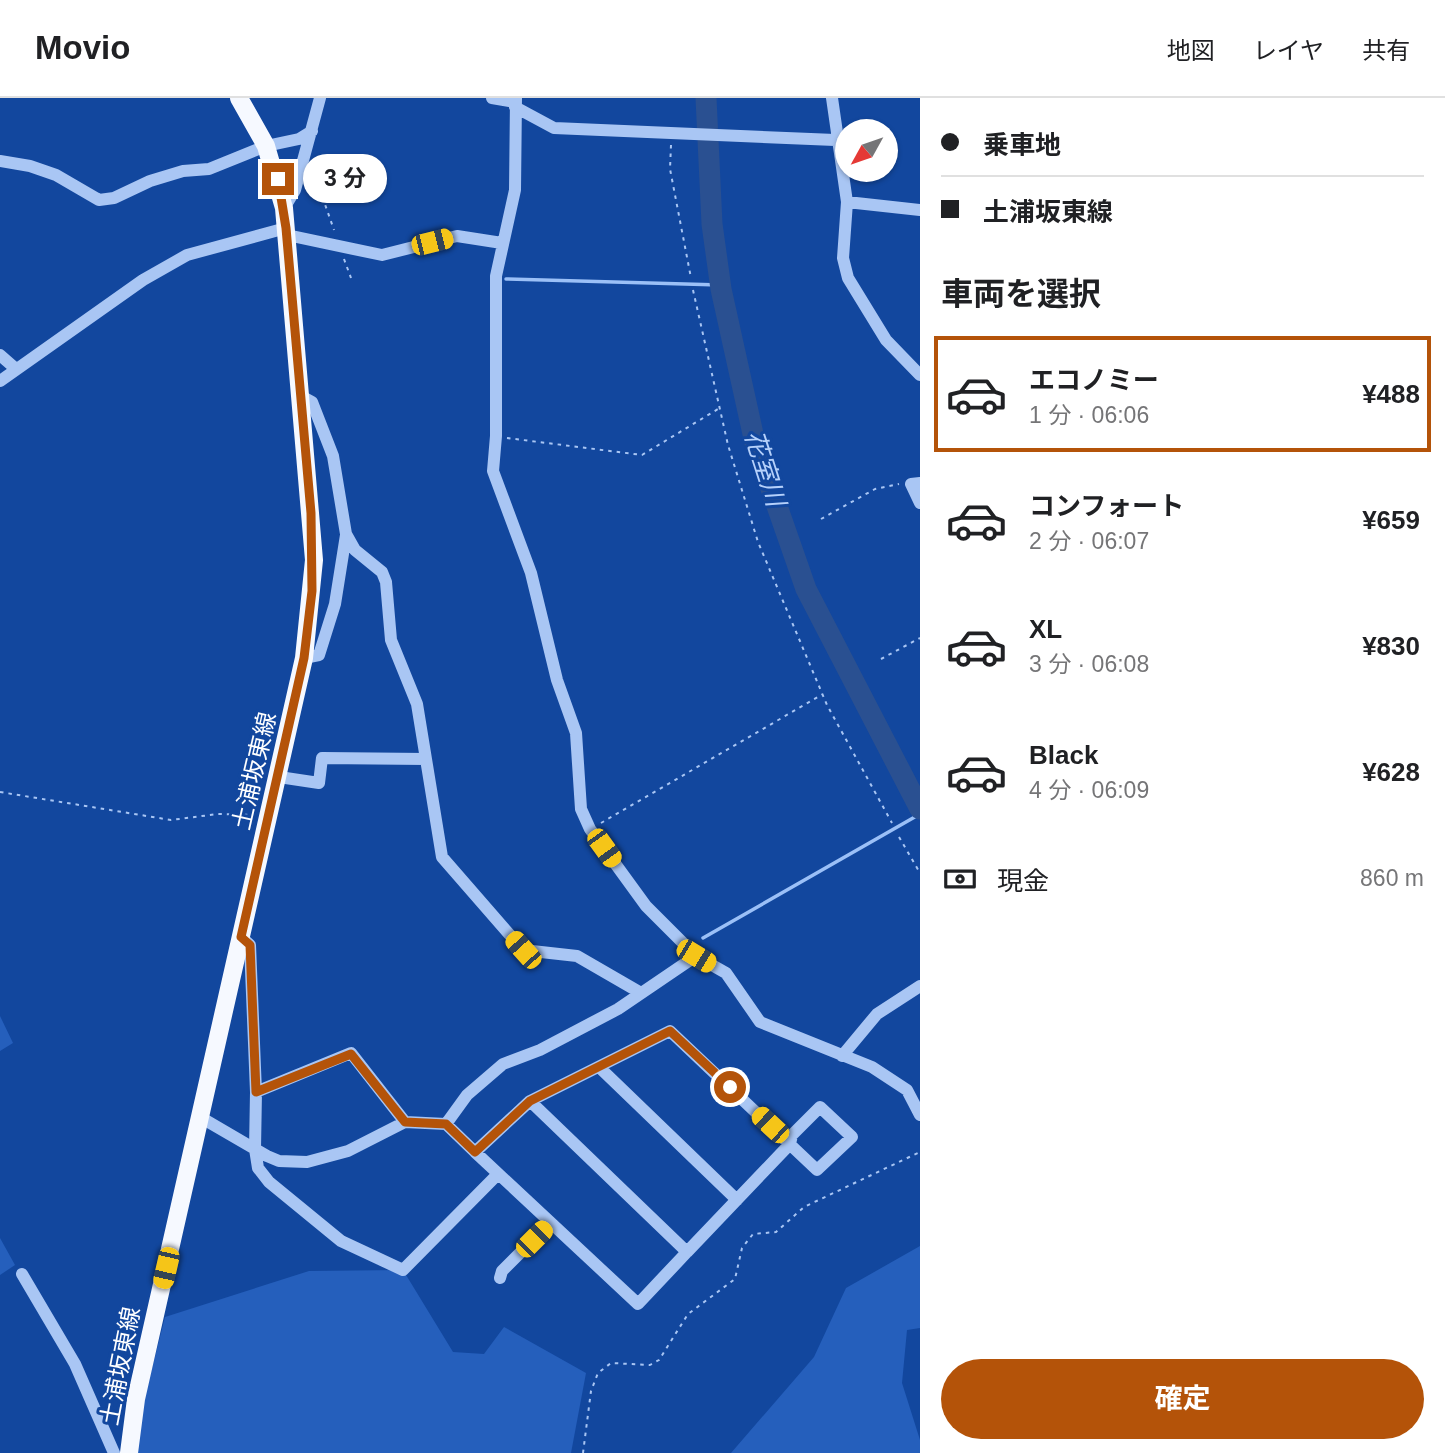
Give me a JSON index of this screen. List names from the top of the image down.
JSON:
{
  "streets": {
    "main road": ["土浦坂東線"]
  },
  "water": ["花室川"],
  "north": "bottom left",
  "page": {
    "header": "Movio",
    "nav": ["地図", "レイヤ", "共有"],
    "banner": ["乗車地", "土浦坂東線"],
    "bubble": "3 分",
    "heading": "車両を選択",
    "list": [
      {
        "name": "エコノミー",
        "note": "1 分 · 06:06",
        "value": "¥488"
      },
      {
        "name": "コンフォート",
        "note": "2 分 · 06:07",
        "value": "¥659"
      },
      {
        "name": "XL",
        "note": "3 分 · 06:08",
        "value": "¥830"
      },
      {
        "name": "Black",
        "note": "4 分 · 06:09",
        "value": "¥628"
      }
    ],
    "pay": ["現金", "860 m"],
    "buttons": "確定"
  }
}
